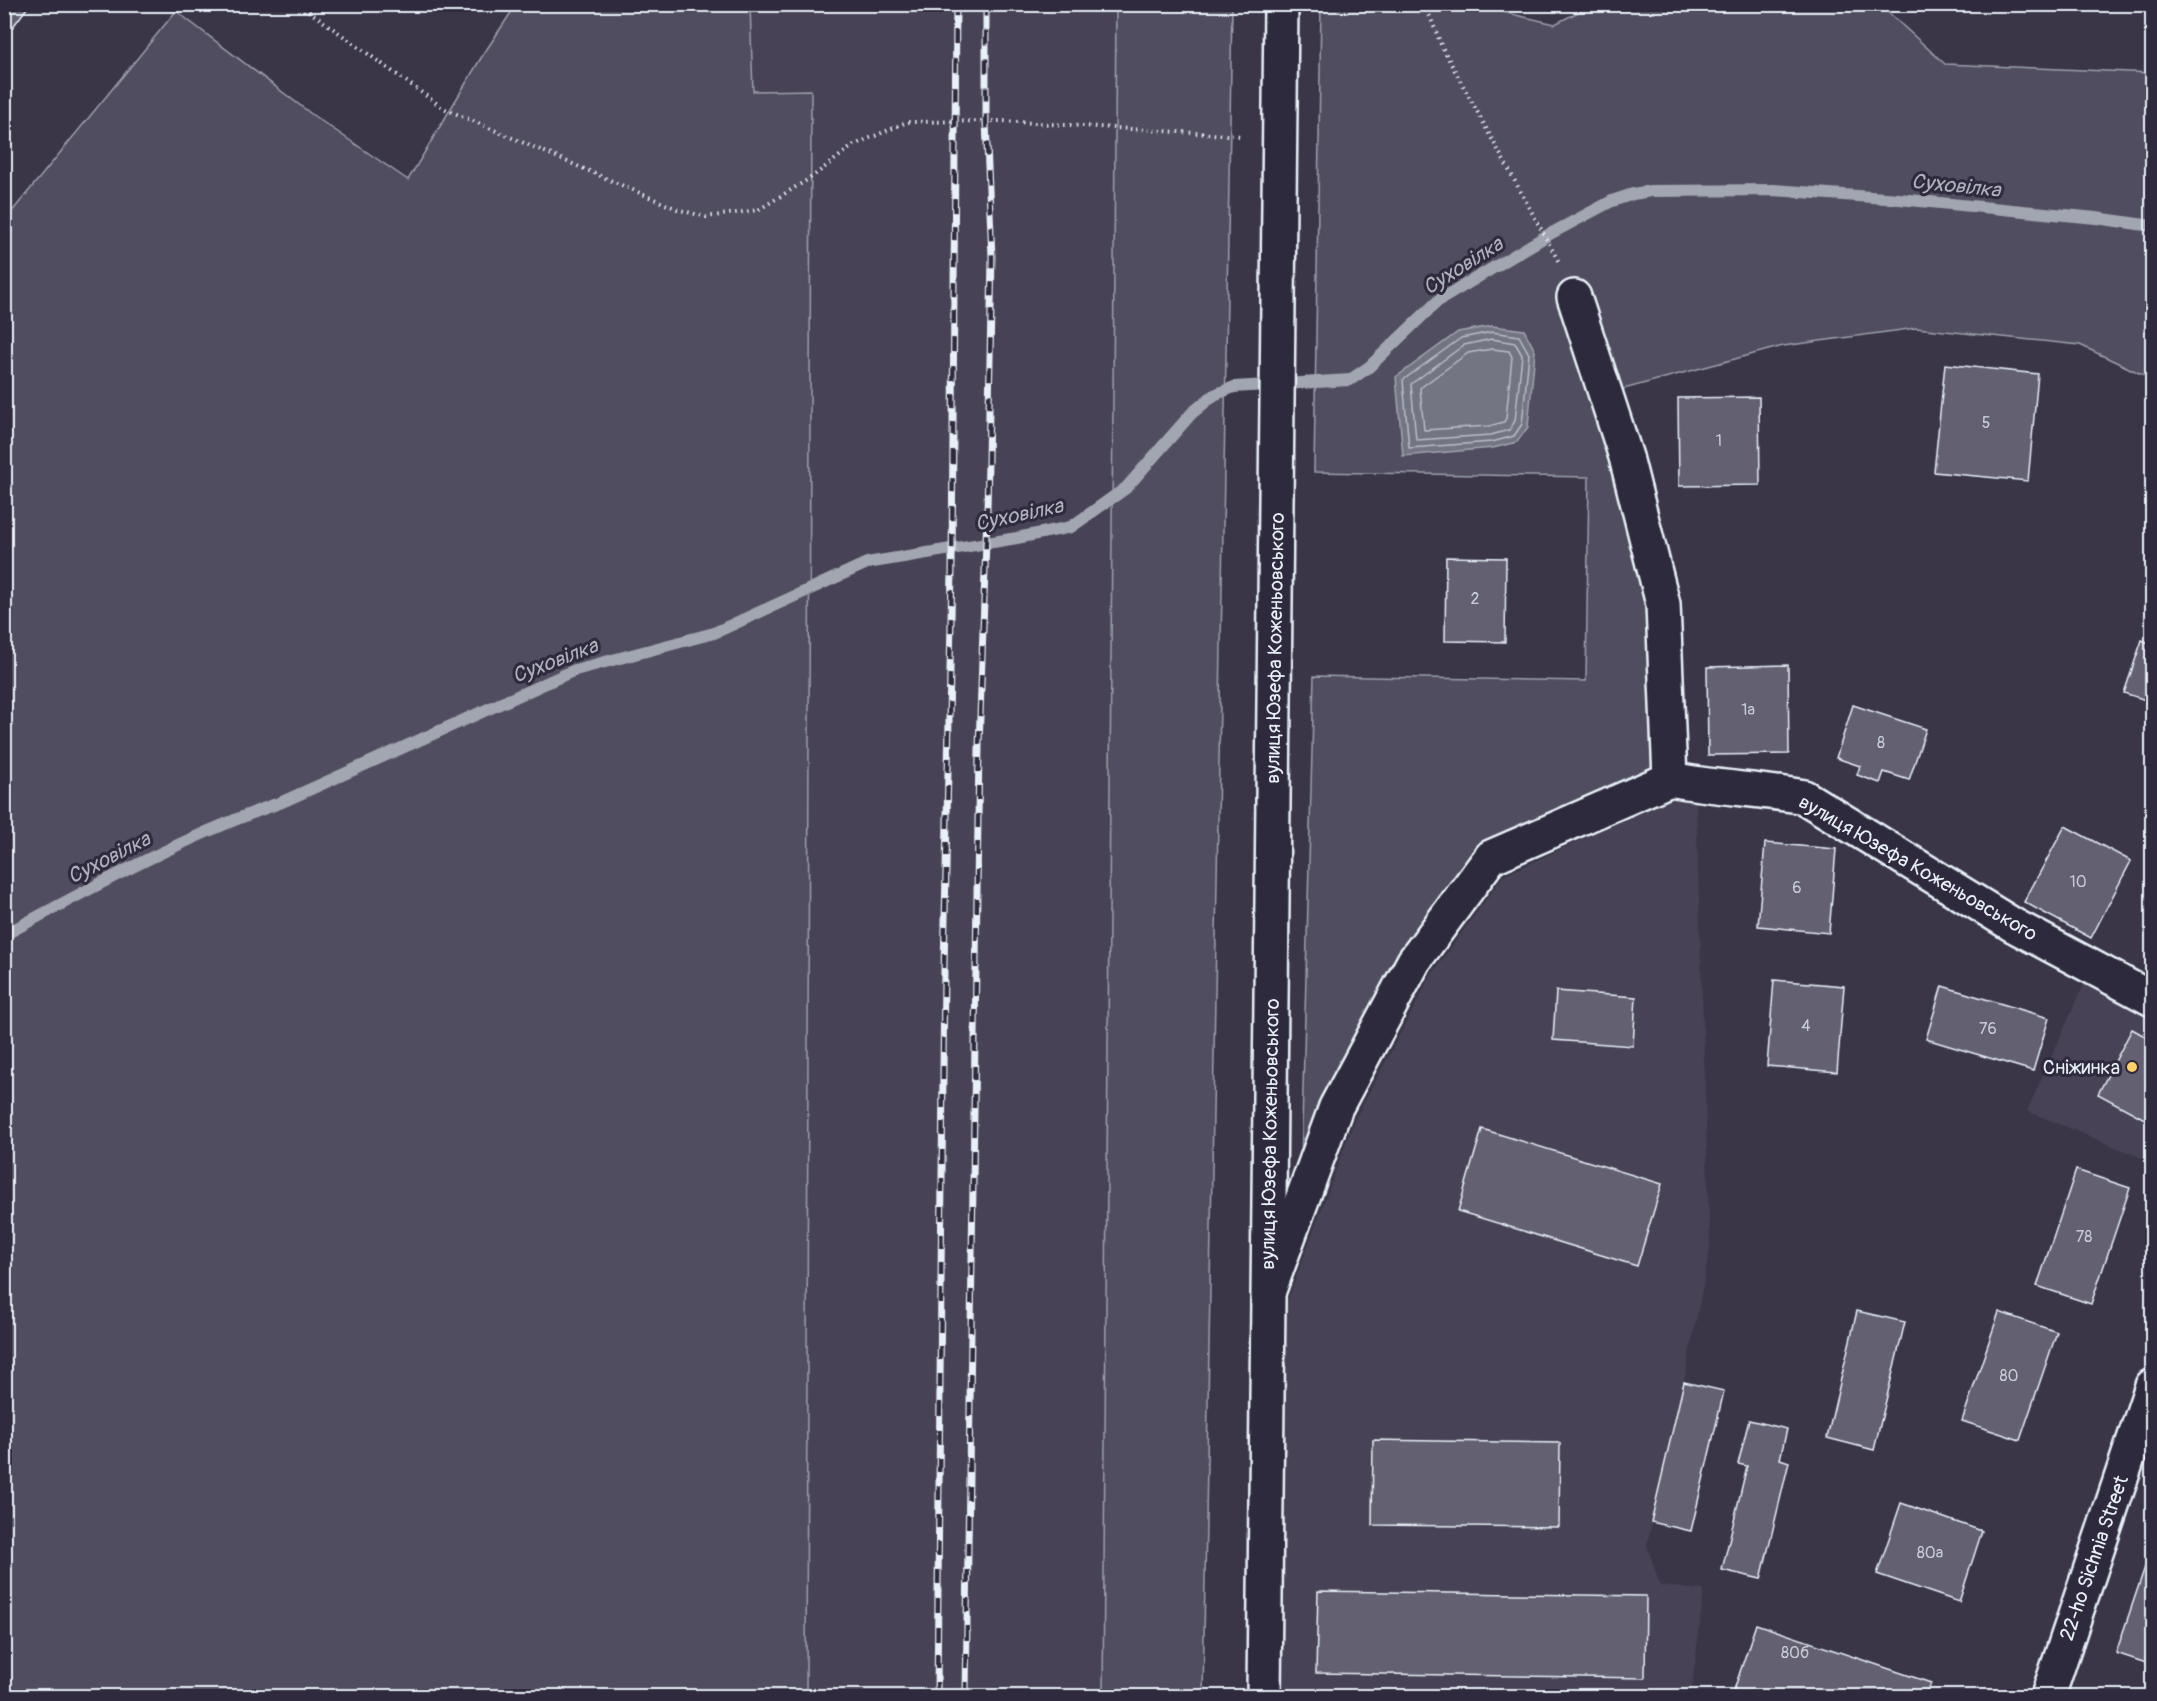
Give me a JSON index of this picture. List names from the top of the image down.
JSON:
{
  "streets": {
    "main road": ["вулиця Юзефа Коженьовського", "22-ho Sichnia Street"]
  },
  "water": ["Суховілка"],
  "places": ["Сніжинка"],
  "house_numbers": [
    "5",
    "1",
    "2",
    "1а",
    "8",
    "10",
    "6",
    "4",
    "76",
    "78",
    "80",
    "80а",
    "80б"
  ]
}
